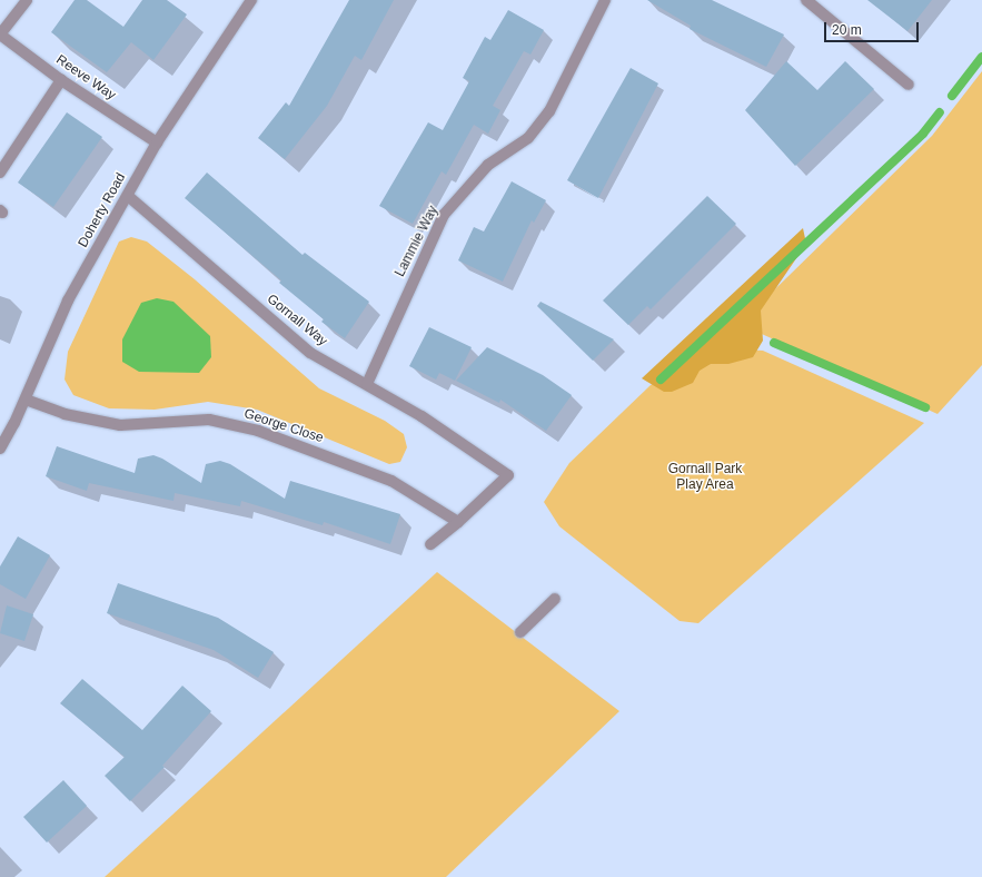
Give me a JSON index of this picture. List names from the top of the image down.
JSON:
{
  "streets": {
    "street": [
      "Reeve Way",
      "Doherty Road",
      "Lammie Way",
      "Gornall Way",
      "George Close"
    ]
  },
  "crossings": [
    ["Reeve Way", "Doherty Road"],
    ["Doherty Road", "Gornall Way"],
    ["Doherty Road", "George Close"],
    ["Lammie Way", "Gornall Way"],
    ["Gornall Way", "George Close"]
  ],
  "parks": ["Gornall Park Play Area"],
  "scale_bar": "20 m"
}
